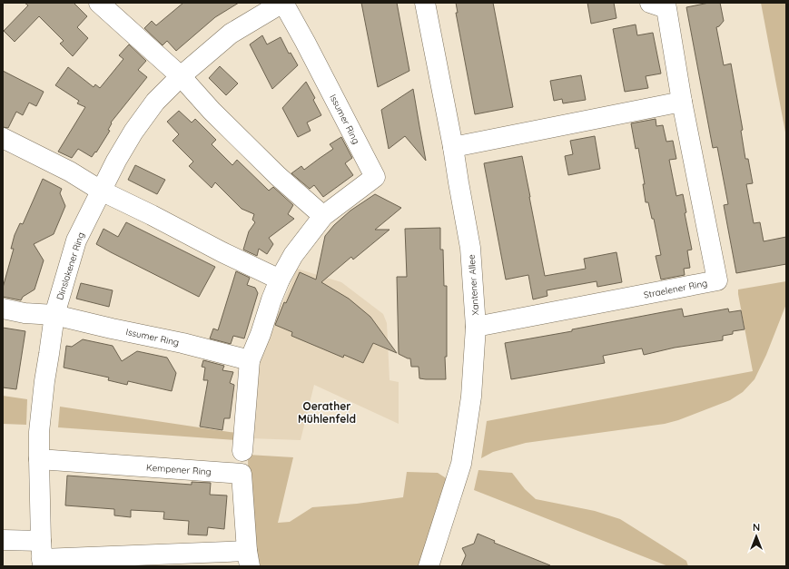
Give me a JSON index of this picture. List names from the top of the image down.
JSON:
{
  "streets": {
    "street": [
      "Issumer Ring",
      "Dinslakener Ring",
      "Xantener Allee",
      "Straelener Ring",
      "Kempener Ring"
    ]
  },
  "crossings": [
    ["Issumer Ring", "Dinslakener Ring"],
    ["Dinslakener Ring", "Kempener Ring"],
    ["Xantener Allee", "Straelener Ring"]
  ],
  "districts": ["Oerather Mühlenfeld"],
  "north": "top"
}
